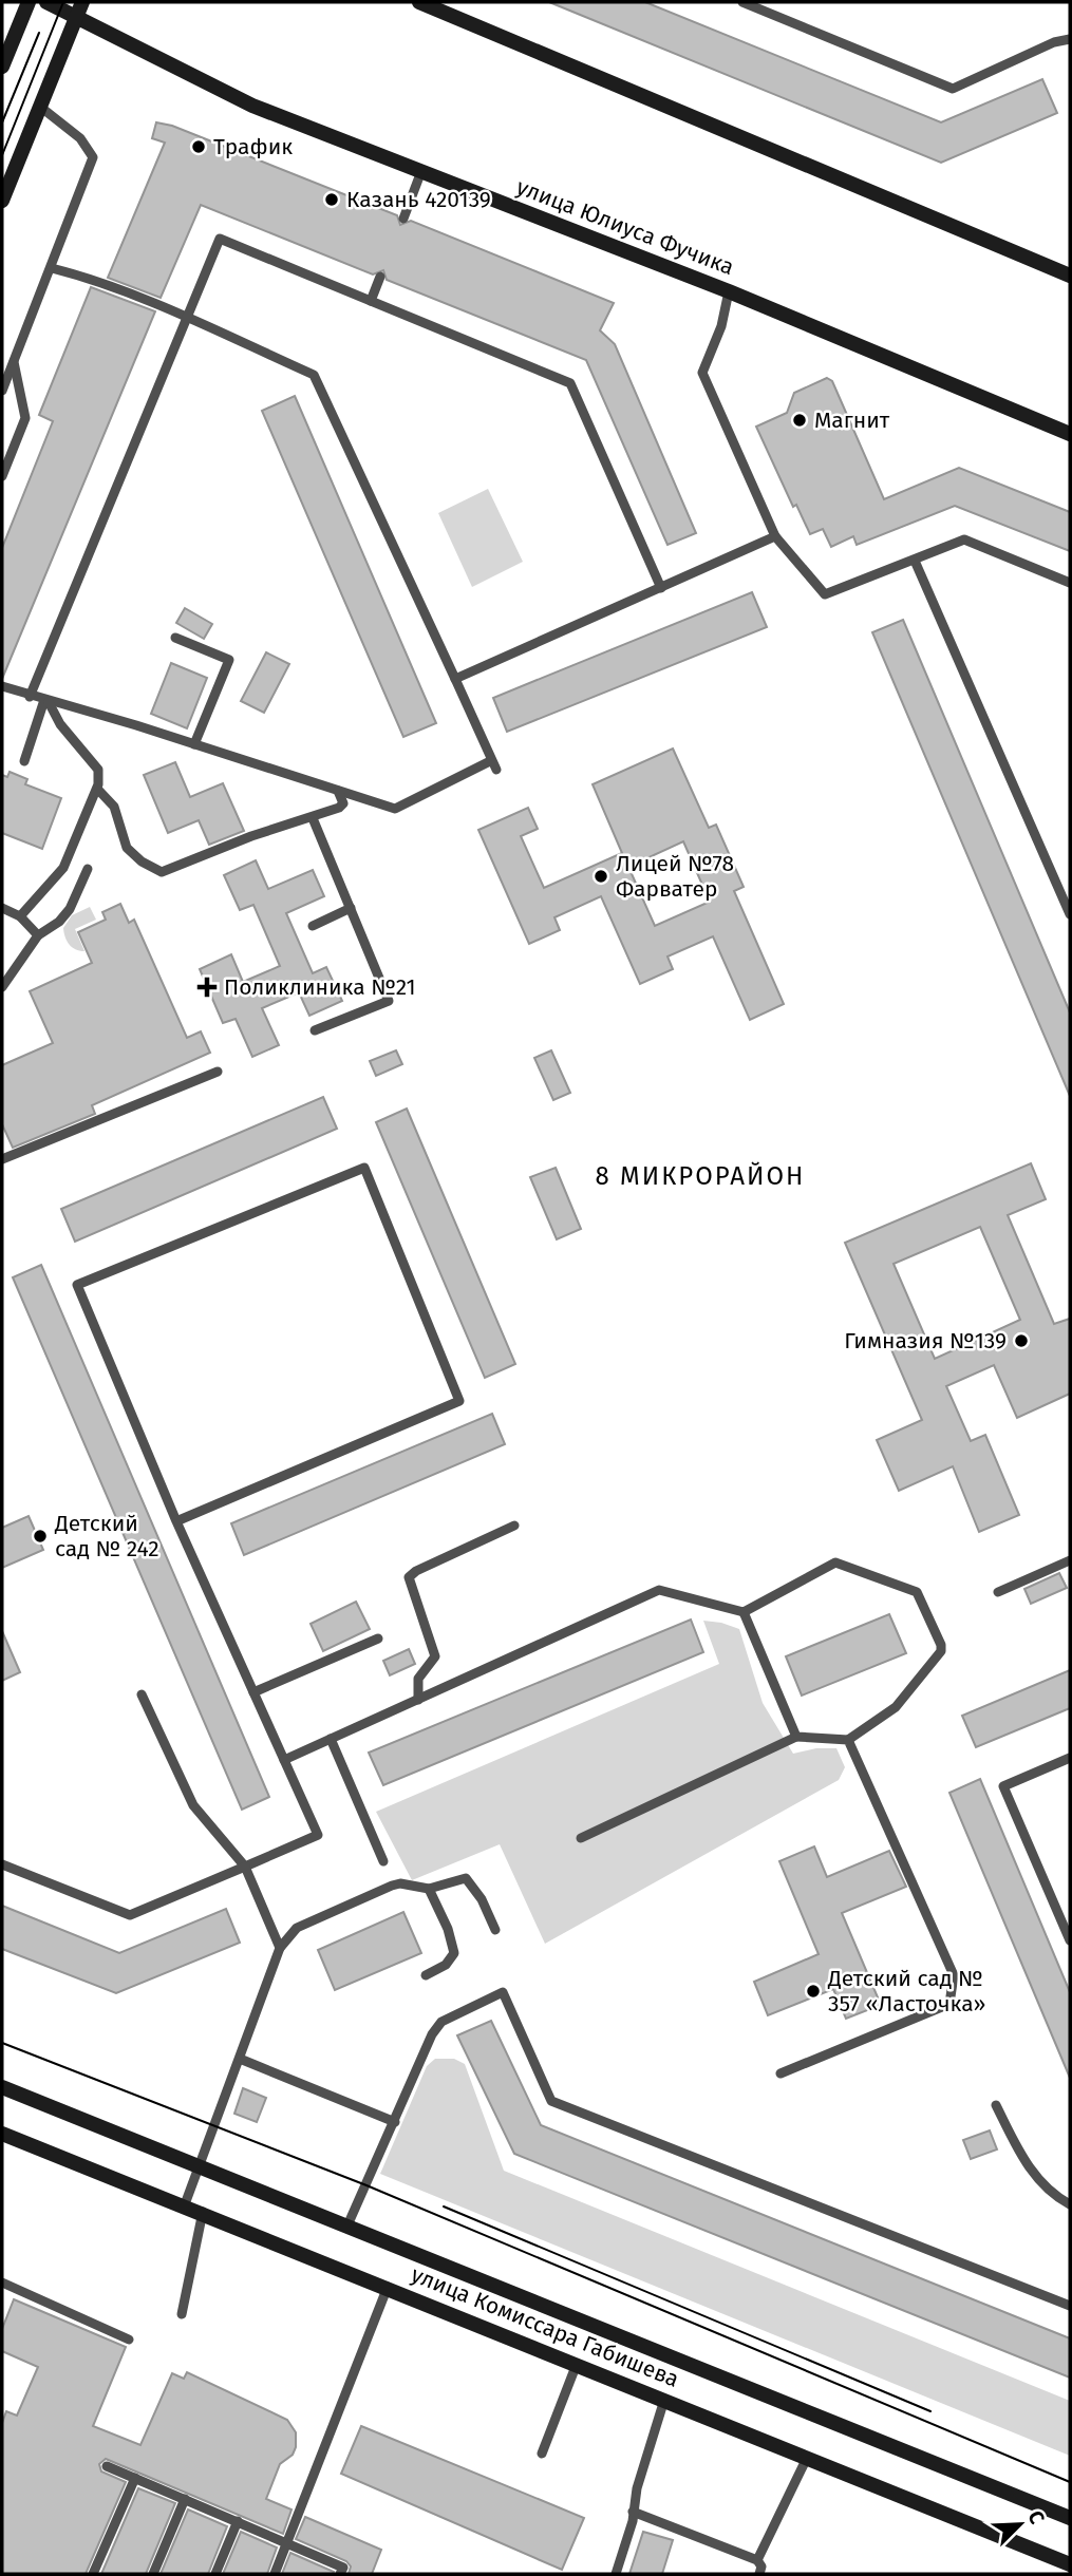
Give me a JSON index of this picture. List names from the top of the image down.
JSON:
{
  "streets": {
    "street": ["улица Юлиуса Фучика", "улица Комиссара Габишева"]
  },
  "districts": ["8 МИКРОРАЙОН"],
  "places": {
    "other": [
      "Трафик",
      "Казань 420139",
      "Магнит",
      "Лицей №78 Фарватер",
      "Гимназия №139",
      "Детский сад № 242",
      "Детский сад № 357 «Ласточка»"
    ],
    "health": ["Поликлиника №21"]
  },
  "north": "top right"
}
